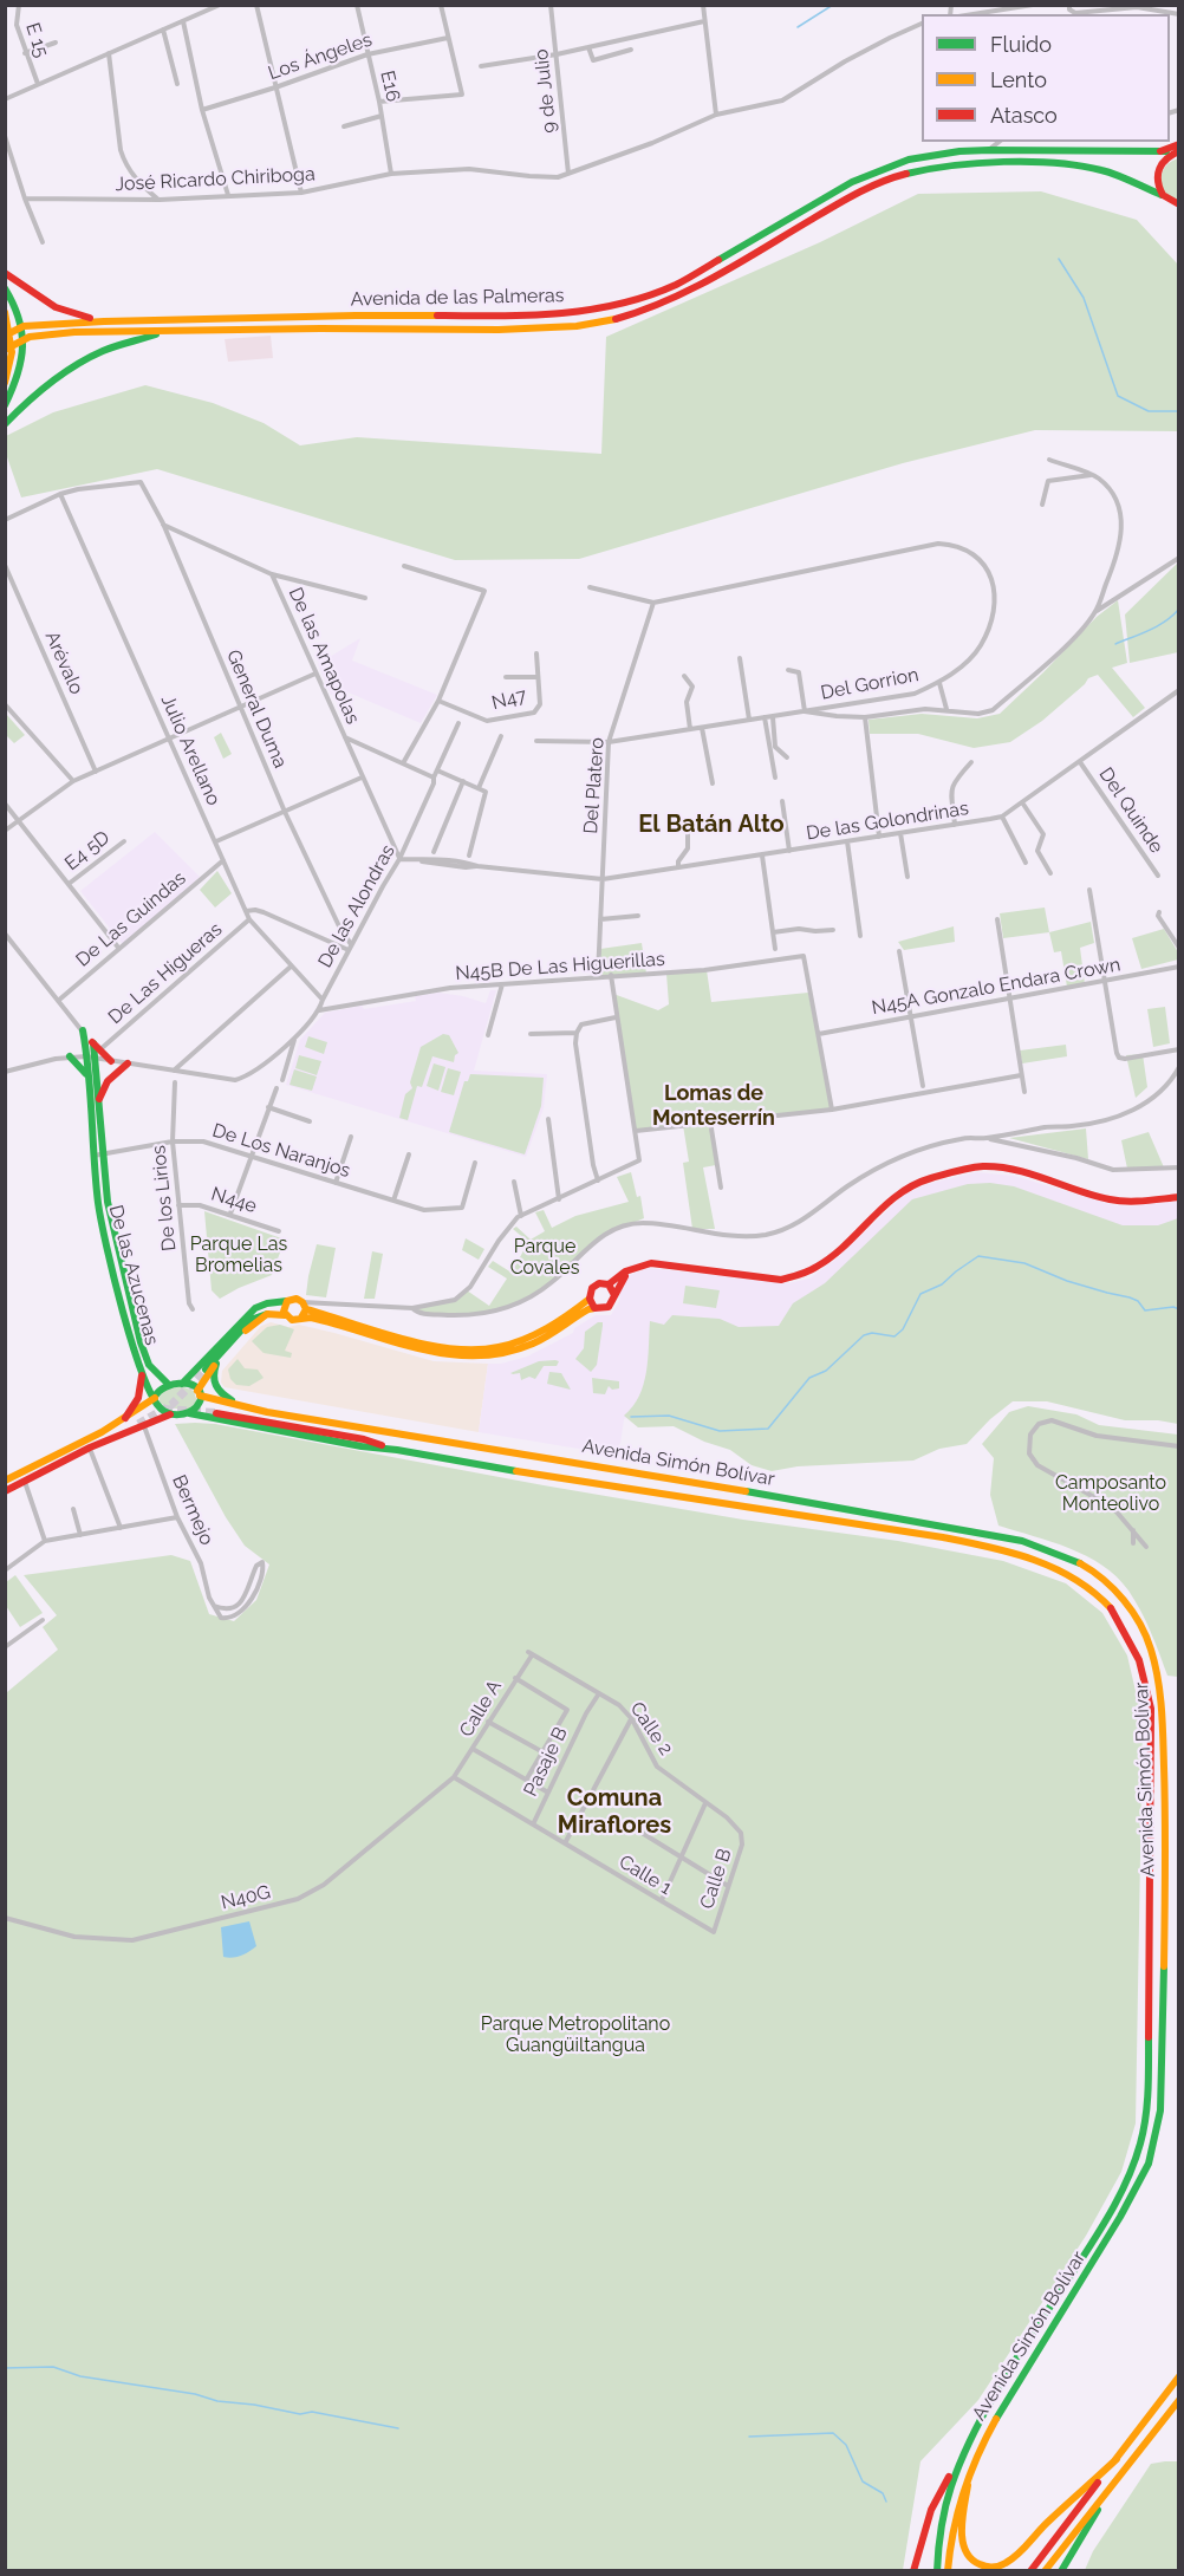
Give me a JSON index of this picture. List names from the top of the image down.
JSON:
{
  "streets": {
    "main road": ["Avenida de las Palmeras", "De las Azucenas", "Avenida Simón Bolívar"],
    "street": [
      "E 15",
      "Los Ángeles",
      "E16",
      "9 de Julio",
      "José Ricardo Chiriboga",
      "De las Amapolas",
      "Arévalo",
      "Del Gorrion",
      "N47",
      "General Duma",
      "Julio Arellano",
      "Del Platero",
      "Del Quinde",
      "De las Golondrinas",
      "E4 5D",
      "De las Alondras",
      "De Las Guindas",
      "N45B De Las Higuerillas",
      "De Las Higueras",
      "N45A Gonzalo Endara Crown",
      "De Los Naranjos",
      "De los Lirios",
      "N44e",
      "Bermejo",
      "Calle A",
      "Calle 2",
      "Pasaje B",
      "Calle 1",
      "Calle B",
      "N40G"
    ]
  },
  "crossings": [
    ["Los Ángeles", "E16"],
    ["E16", "José Ricardo Chiriboga"],
    ["9 de Julio", "José Ricardo Chiriboga"],
    ["De las Amapolas", "General Duma"],
    ["De las Amapolas", "De las Golondrinas"],
    ["De las Amapolas", "De las Alondras"],
    ["Del Gorrion", "Del Platero"],
    ["General Duma", "Julio Arellano"],
    ["General Duma", "De las Alondras"],
    ["Julio Arellano", "De las Alondras"],
    ["Julio Arellano", "De Las Guindas"],
    ["Julio Arellano", "De Las Higueras"],
    ["Del Platero", "De las Golondrinas"],
    ["Del Platero", "N45B De Las Higuerillas"],
    ["Del Quinde", "De las Golondrinas"],
    ["De las Golondrinas", "De las Alondras"],
    ["De las Alondras", "N45B De Las Higuerillas"],
    ["N45B De Las Higuerillas", "N45A Gonzalo Endara Crown"],
    ["De Los Naranjos", "De los Lirios"],
    ["De Los Naranjos", "De las Azucenas"],
    ["De los Lirios", "N44e"],
    ["De las Azucenas", "Avenida Simón Bolívar"],
    ["Calle A", "Calle 2"],
    ["Calle A", "Calle 1"],
    ["Calle A", "N40G"],
    ["Calle 2", "Pasaje B"],
    ["Calle 2", "Calle B"],
    ["Pasaje B", "Calle 1"],
    ["Calle 1", "Calle B"],
    ["Calle 1", "N40G"]
  ],
  "districts": ["El Batán Alto", "Lomas de Monteserrín", "Comuna Miraflores"],
  "parks": [
    "Parque Las Bromelias",
    "Parque Covales",
    "Camposanto Monteolivo",
    "Parque Metropolitano Guangüiltangua"
  ],
  "legend": ["Fluido", "Lento", "Atasco"]
}
